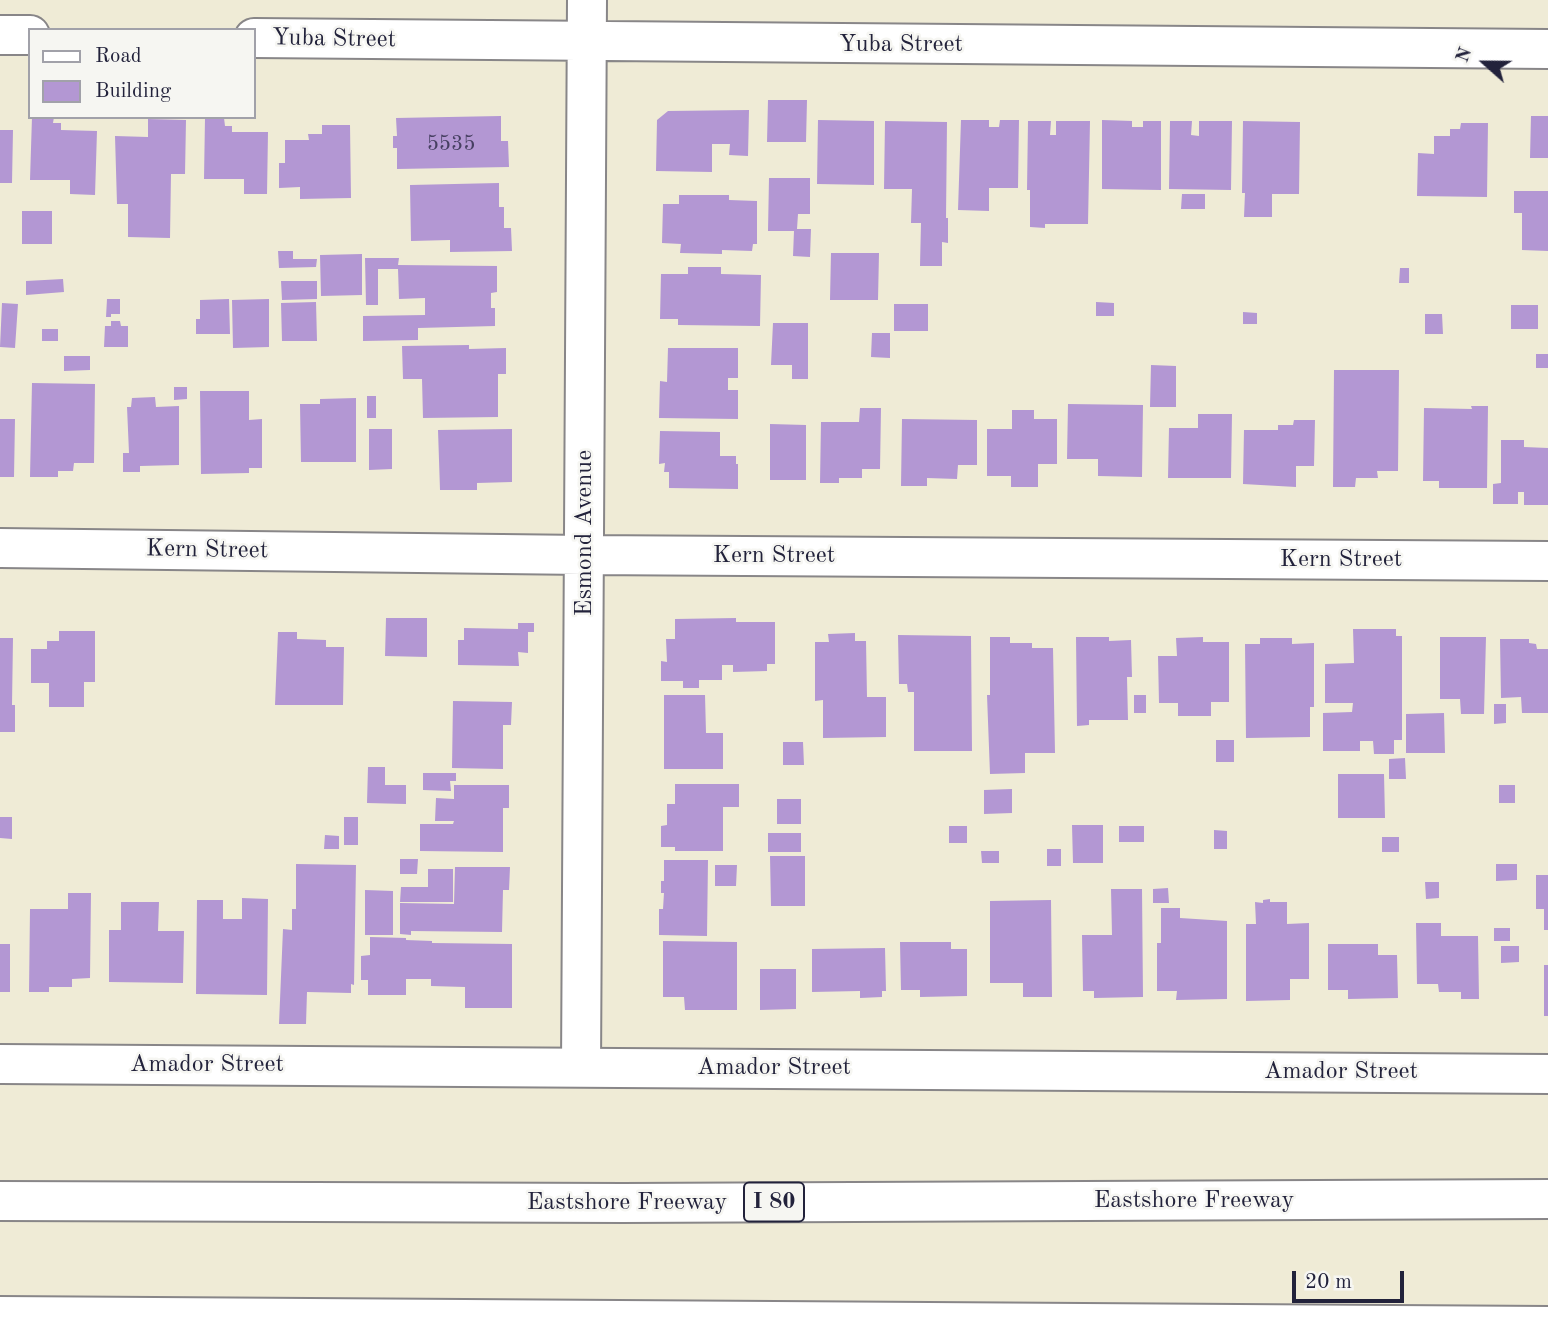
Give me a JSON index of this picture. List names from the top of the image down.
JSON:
{
  "streets": {
    "main road": [
      "Yuba Street",
      "Esmond Avenue",
      "Kern Street",
      "Amador Street",
      "Eastshore Freeway",
      "I 80"
    ]
  },
  "crossings": [
    ["Yuba Street", "Esmond Avenue"],
    ["Esmond Avenue", "Kern Street"],
    ["Esmond Avenue", "Amador Street"]
  ],
  "house_numbers": ["5535"],
  "legend": ["Road", "Building"],
  "scale_bar": "20 m",
  "north": "left"
}
